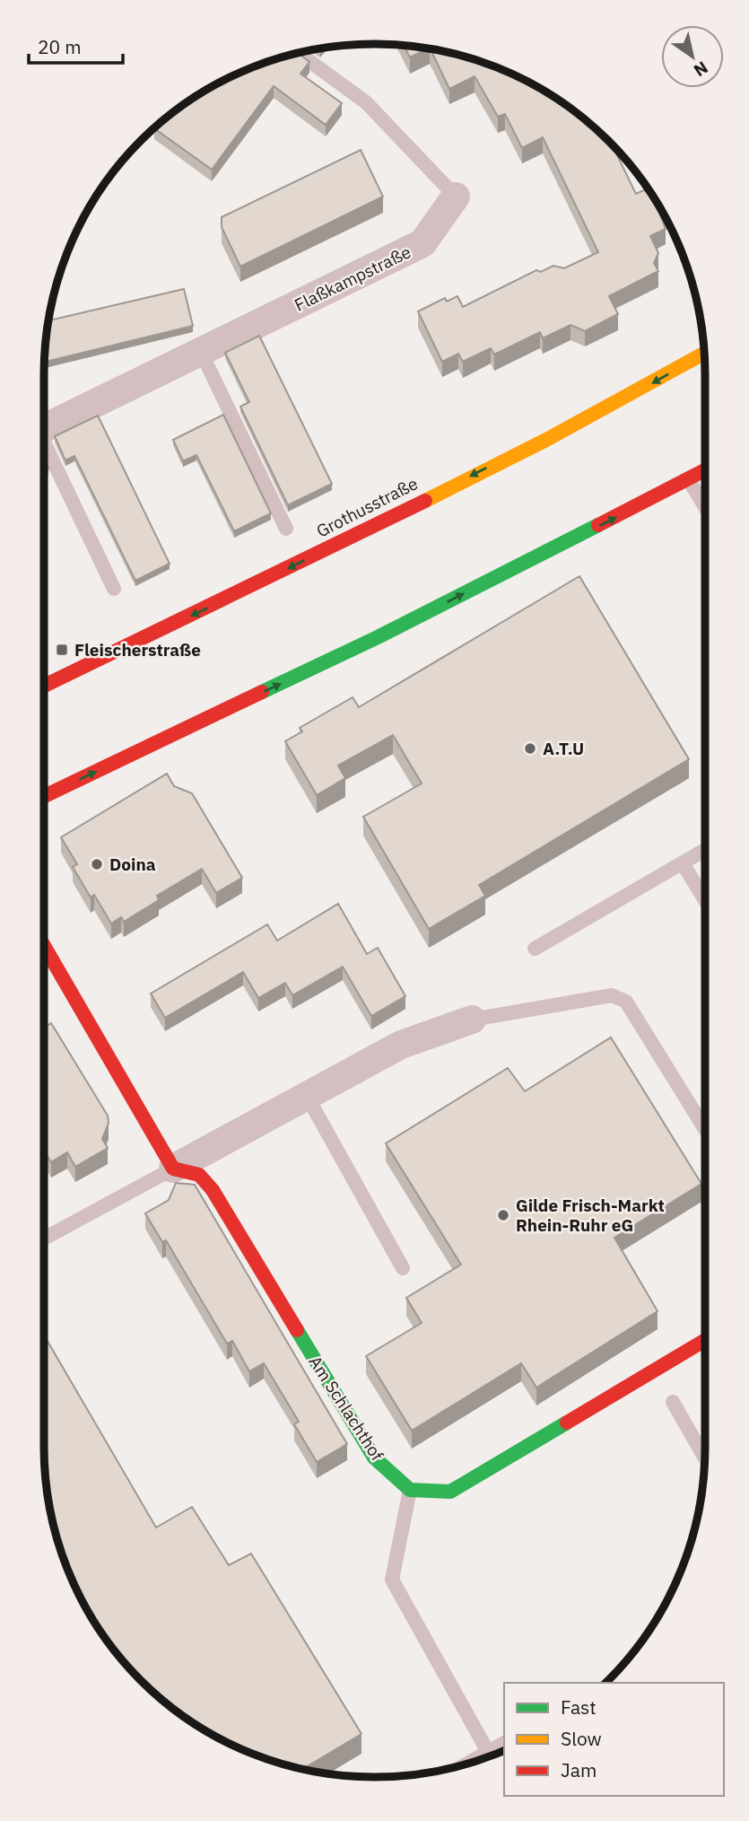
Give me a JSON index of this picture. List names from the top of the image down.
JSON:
{
  "streets": {
    "main road": ["Grothusstraße", "Am Schlachthof"],
    "street": ["Flaßkampstraße"]
  },
  "places": {
    "transit": ["Fleischerstraße"],
    "other": ["A.T.U", "Doina", "Gilde Frisch-Markt Rhein-Ruhr eG"]
  },
  "legend": ["Fast", "Slow", "Jam"],
  "scale_bar": "20 m",
  "north": "bottom right"
}
